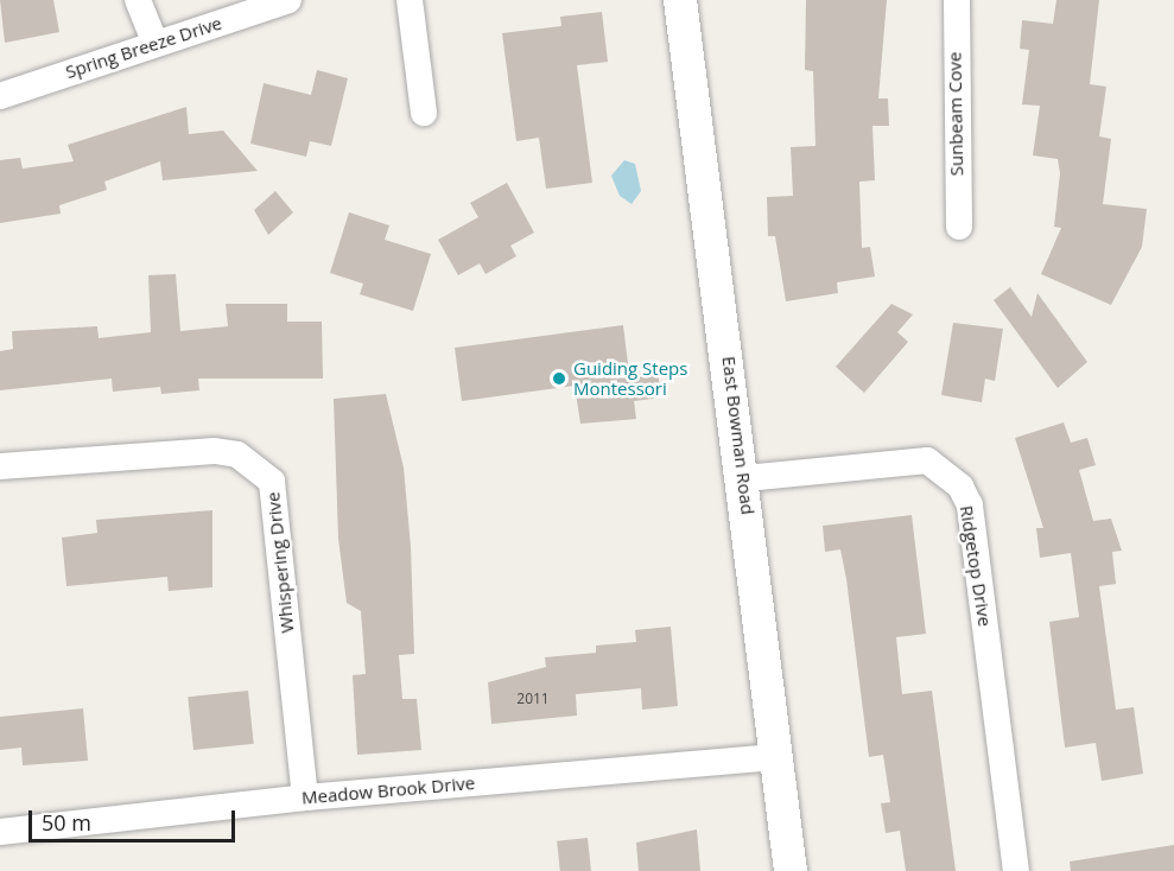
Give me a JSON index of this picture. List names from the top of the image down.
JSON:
{
  "streets": {
    "street": [
      "Spring Breeze Drive",
      "Sunbeam Cove",
      "East Bowman Road",
      "Whispering Drive",
      "Ridgetop Drive",
      "Meadow Brook Drive"
    ]
  },
  "crossings": [
    ["East Bowman Road", "Ridgetop Drive"],
    ["East Bowman Road", "Meadow Brook Drive"],
    ["Whispering Drive", "Meadow Brook Drive"]
  ],
  "places": ["Guiding Steps Montessori"],
  "house_numbers": ["2011"],
  "scale_bar": "50 m"
}
